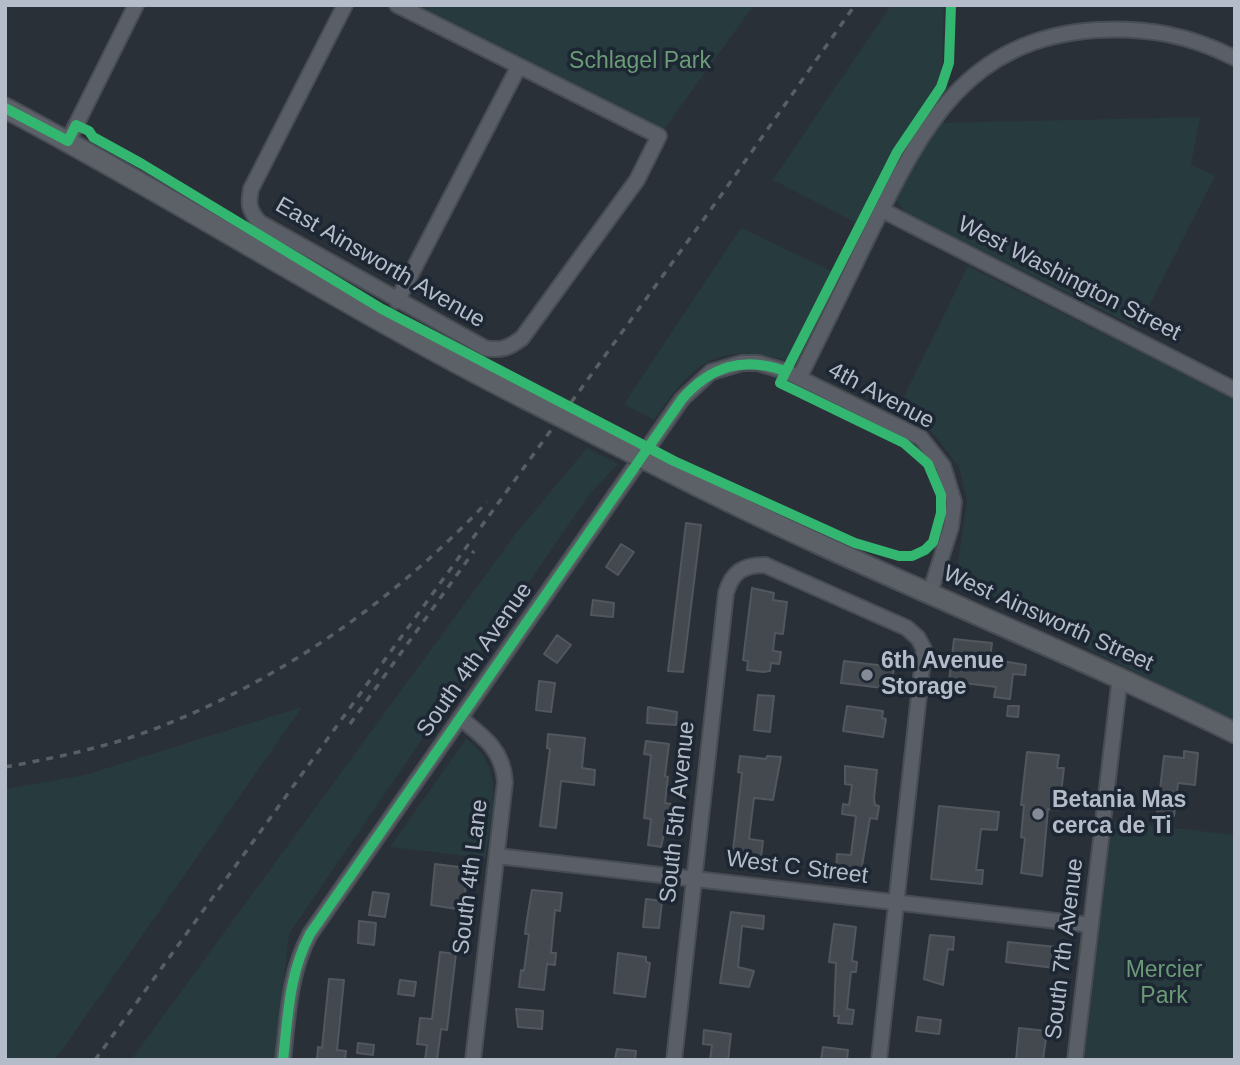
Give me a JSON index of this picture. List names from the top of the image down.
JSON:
{
  "streets": {
    "main road": ["West Ainsworth Street"],
    "street": [
      "East Ainsworth Avenue",
      "West Washington Street",
      "4th Avenue",
      "South 4th Avenue",
      "South 5th Avenue",
      "West C Street",
      "South 4th Lane",
      "South 7th Avenue"
    ]
  },
  "crossings": [
    ["4th Avenue", "West Ainsworth Street"],
    ["4th Avenue", "South 4th Avenue"],
    ["West Ainsworth Street", "South 7th Avenue"],
    ["South 4th Avenue", "South 4th Lane"],
    ["South 5th Avenue", "West C Street"],
    ["West C Street", "South 4th Lane"],
    ["West C Street", "South 7th Avenue"]
  ],
  "parks": ["Schlagel Park", "Mercier Park"],
  "places": ["6th Avenue Storage", "Betania Mas cerca de Ti"]
}
